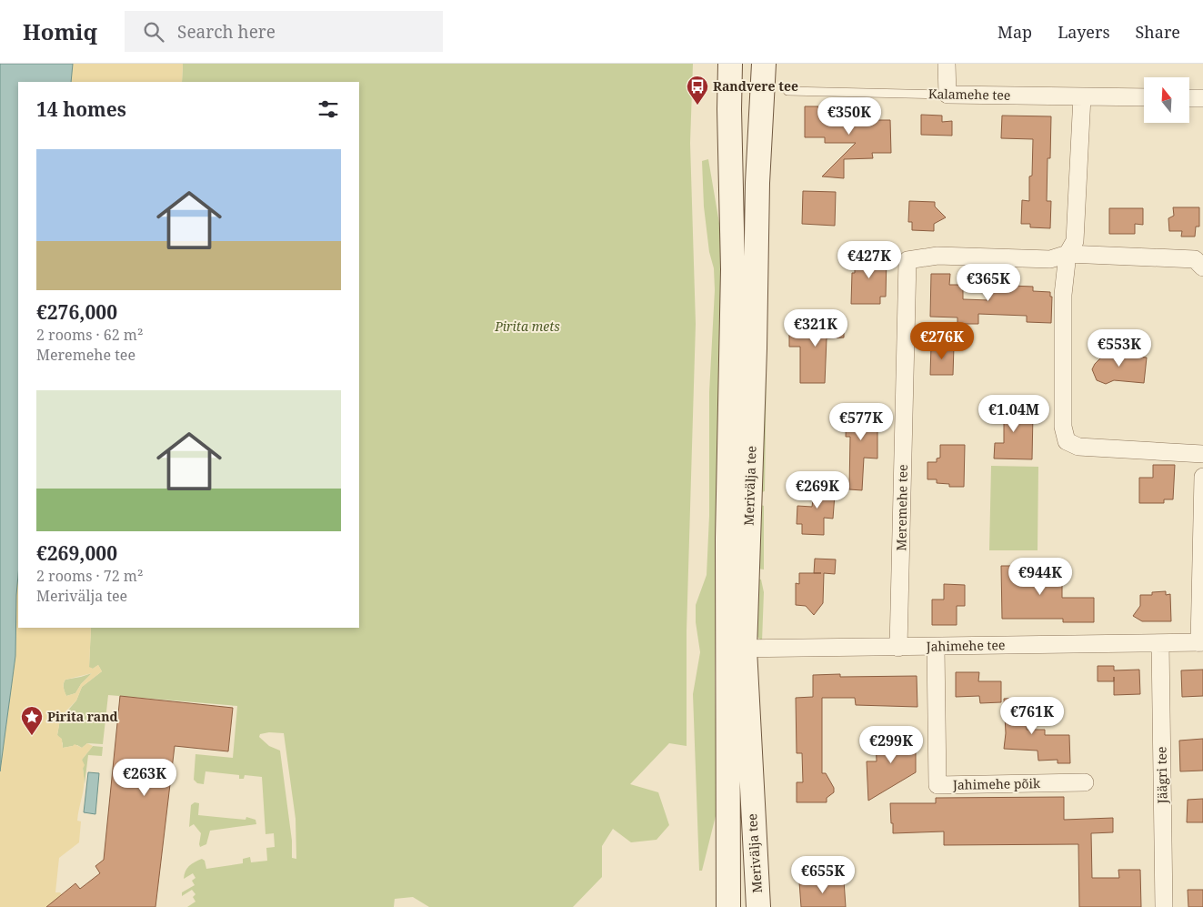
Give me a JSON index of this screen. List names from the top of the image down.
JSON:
{
  "streets": {
    "main road": ["Merivälja tee"],
    "street": [
      "Kalamehe tee",
      "Meremehe tee",
      "Jahimehe tee",
      "Jäägri tee",
      "Jahimehe põik"
    ]
  },
  "crossings": [
    ["Merivälja tee", "Jahimehe tee"],
    ["Meremehe tee", "Jahimehe tee"],
    ["Jahimehe tee", "Jäägri tee"],
    ["Jahimehe tee", "Jahimehe põik"]
  ],
  "parks": ["Pirita mets"],
  "places": {
    "bus stop": ["Randvere tee"],
    "place": ["Pirita rand"]
  },
  "north": "top",
  "page": {
    "header": "Homiq",
    "search": "Search here",
    "nav": ["Map", "Layers", "Share"],
    "heading": "14 homes",
    "price": [
      "€350K",
      "€427K",
      "€365K",
      "€321K",
      "€276K",
      "€553K",
      "€1.04M",
      "€577K",
      "€269K",
      "€944K",
      "€761K",
      "€299K",
      "€263K",
      "€655K"
    ],
    "list": [
      {
        "name": "€276,000",
        "note": "2 rooms · 62 m² · Meremehe tee"
      },
      {
        "name": "€269,000",
        "note": "2 rooms · 72 m² · Merivälja tee"
      }
    ]
  }
}
